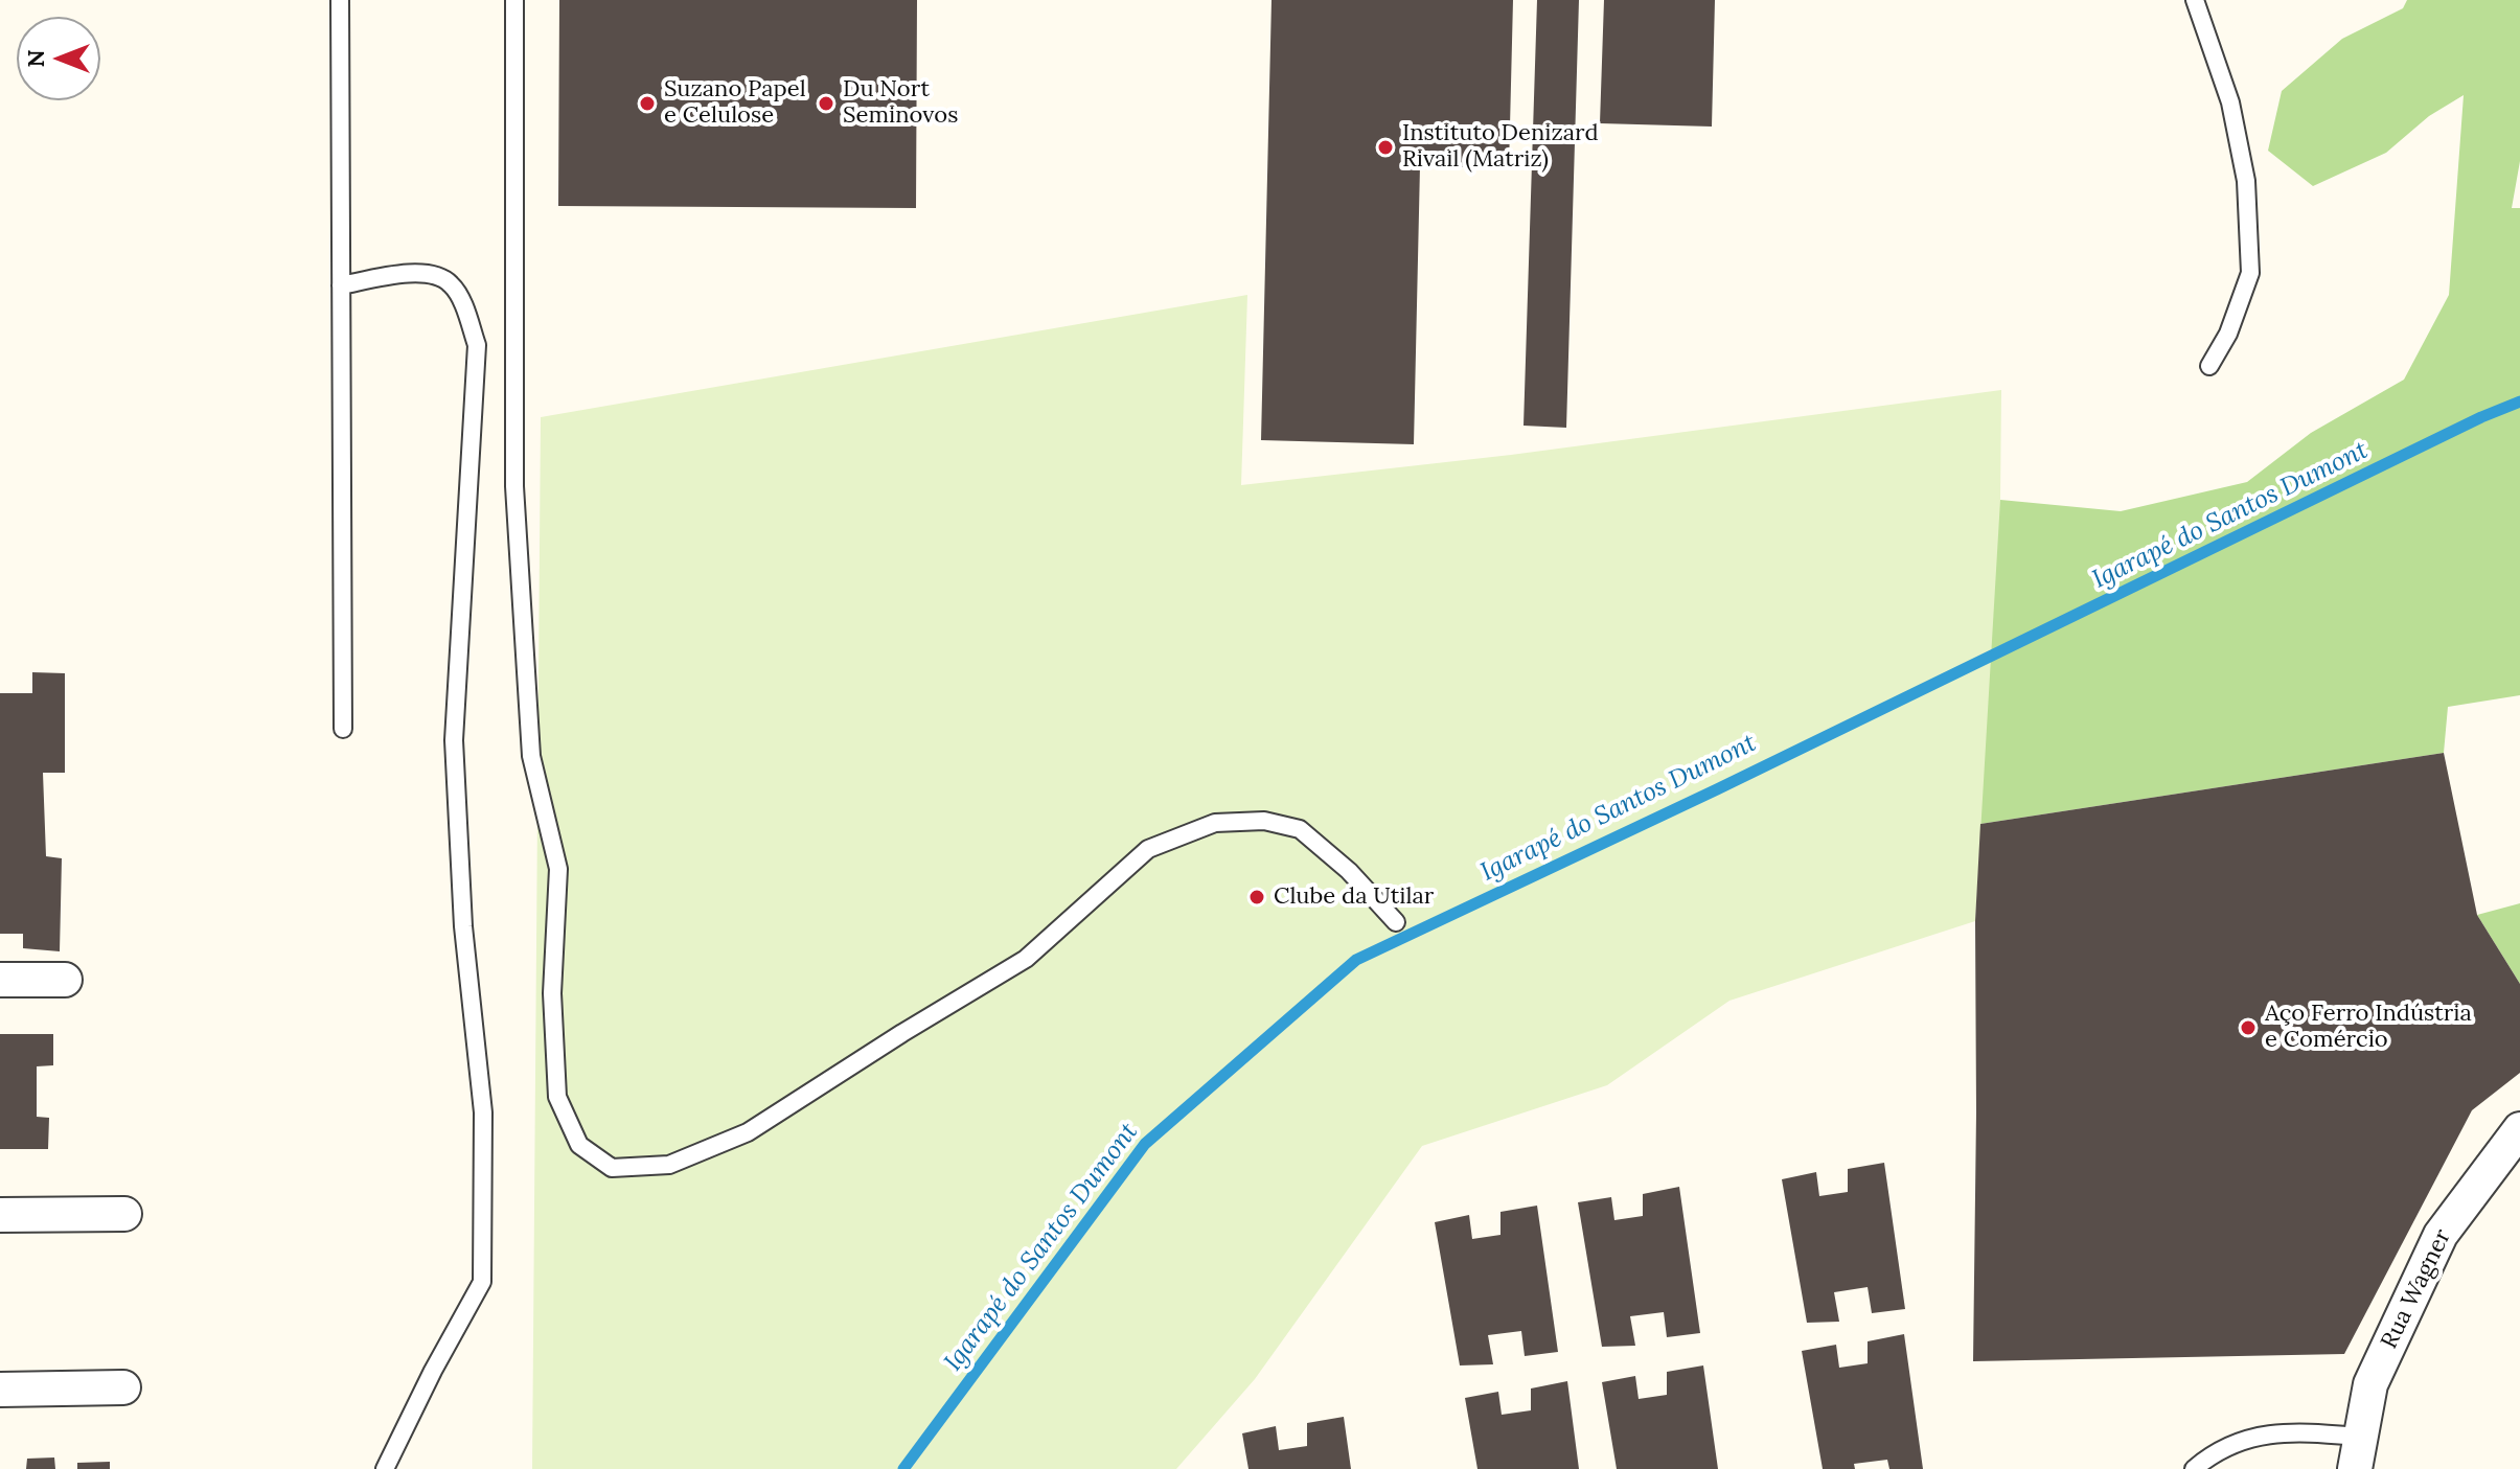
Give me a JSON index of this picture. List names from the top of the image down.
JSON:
{
  "streets": {
    "street": ["Rua Wagner"]
  },
  "water": ["Igarapé do Santos Dumont"],
  "places": [
    "Suzano Papel e Celulose",
    "Du Nort Seminovos",
    "Instituto Denizard Rivail (Matriz)",
    "Clube da Utilar",
    "Aço Ferro Indústria e Comércio"
  ],
  "north": "left"
}
